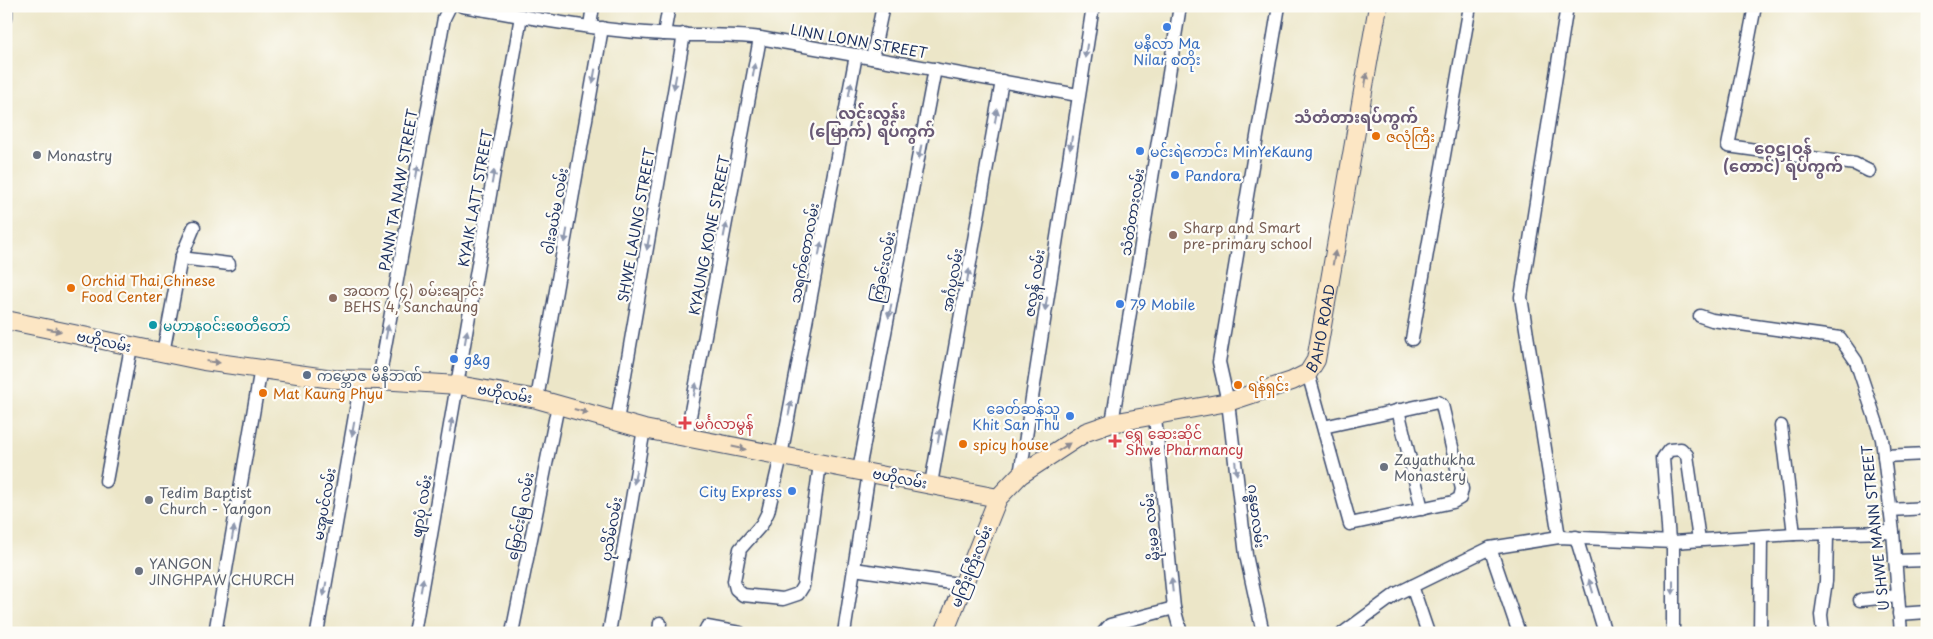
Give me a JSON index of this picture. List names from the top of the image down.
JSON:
{
  "streets": {
    "main road": ["BAHO ROAD", "ဗဟိုလမ်း", "မကြီးကြီးလမ်း"],
    "street": [
      "LINN LONN STREET",
      "PANN TA NAW STREET",
      "KYAIK LATT STREET",
      "ဝါးခယ်မ လမ်း",
      "သံတံတားလမ်း",
      "SHWE LAUNG STREET",
      "KYAUNG KONE STREET",
      "သရက်တောလမ်း",
      "ကြံခင်းလမ်း",
      "အင်္ဂပူလမ်း",
      "ဇလွန် လမ်း",
      "မအူပင်လမ်း",
      "ဖျာပုံ လမ်း",
      "မြောင်းမြ လမ်း",
      "ဂန္ဓမာလမ်း",
      "မိုးမခ လမ်း",
      "U SHWE MANN STREET",
      "ပုသိမ်လမ်း"
    ]
  },
  "crossings": [
    ["LINN LONN STREET", "PANN TA NAW STREET"],
    ["LINN LONN STREET", "KYAIK LATT STREET"],
    ["LINN LONN STREET", "ဝါးခယ်မ လမ်း"],
    ["LINN LONN STREET", "SHWE LAUNG STREET"],
    ["LINN LONN STREET", "KYAUNG KONE STREET"],
    ["LINN LONN STREET", "သရက်တောလမ်း"],
    ["LINN LONN STREET", "ကြံခင်းလမ်း"],
    ["LINN LONN STREET", "အင်္ဂပူလမ်း"],
    ["LINN LONN STREET", "ဇလွန် လမ်း"],
    ["PANN TA NAW STREET", "ဗဟိုလမ်း"],
    ["PANN TA NAW STREET", "မအူပင်လမ်း"],
    ["KYAIK LATT STREET", "ဗဟိုလမ်း"],
    ["KYAIK LATT STREET", "ဖျာပုံ လမ်း"],
    ["ဝါးခယ်မ လမ်း", "ဗဟိုလမ်း"],
    ["သံတံတားလမ်း", "BAHO ROAD"],
    ["SHWE LAUNG STREET", "ဗဟိုလမ်း"],
    ["KYAUNG KONE STREET", "ဗဟိုလမ်း"],
    ["သရက်တောလမ်း", "ဗဟိုလမ်း"],
    ["ကြံခင်းလမ်း", "ဗဟိုလမ်း"],
    ["အင်္ဂပူလမ်း", "ဗဟိုလမ်း"],
    ["ဇလွန် လမ်း", "BAHO ROAD"],
    ["BAHO ROAD", "ဗဟိုလမ်း"],
    ["BAHO ROAD", "ဂန္ဓမာလမ်း"],
    ["BAHO ROAD", "မိုးမခ လမ်း"],
    ["BAHO ROAD", "မကြီးကြီးလမ်း"],
    ["ဗဟိုလမ်း", "မအူပင်လမ်း"],
    ["ဗဟိုလမ်း", "ဖျာပုံ လမ်း"],
    ["ဗဟိုလမ်း", "မြောင်းမြ လမ်း"],
    ["ဗဟိုလမ်း", "ပုသိမ်လမ်း"],
    ["ဗဟိုလမ်း", "မကြီးကြီးလမ်း"]
  ],
  "one_way": [
    "PANN TA NAW STREET",
    "KYAIK LATT STREET",
    "ဝါးခယ်မ လမ်း",
    "SHWE LAUNG STREET",
    "KYAUNG KONE STREET",
    "သရက်တောလမ်း",
    "ကြံခင်းလမ်း",
    "အင်္ဂပူလမ်း",
    "ဇလွန် လမ်း",
    "BAHO ROAD",
    "ဗဟိုလမ်း",
    "ဖျာပုံ လမ်း",
    "ဂန္ဓမာလမ်း",
    "မိုးမခ လမ်း",
    "ပုသိမ်လမ်း"
  ],
  "districts": ["လင်းလွန်း (မြောက်) ရပ်ကွက်", "သံတံတားရပ်ကွက်", "ဝေဠုဝန် (တောင်) ရပ်ကွက်"],
  "places": {
    "other": [
      "မနီလာ Ma Nilar စတိုး",
      "ဇလုံကြီး",
      "မင်းရဲကောင်း MinYeKaung",
      "Monastry",
      "Pandora",
      "Sharp and Smart pre-primary school",
      "Orchid Thai,Chinese Food Center",
      "အထက (၄) စမ်းချောင်း BEHS 4, Sanchaung",
      "79 Mobile",
      "မဟာနဝင်းစေတီတော်",
      "g&g",
      "ကမ္ဘောဇ မီနီဘဏ်",
      "ရန်ရှင်း",
      "Mat Kaung Phyu",
      "ခေတ်ဆန်သူ Khit San Thu",
      "spicy house",
      "Zayathukha Monastery",
      "City Express",
      "Tedim Baptist Church - Yangon",
      "YANGON JINGHPAW CHURCH"
    ],
    "health": ["မင်္ဂလာမွန်", "ရွှေ ဆေးဆိုင် Shwe Pharmancy"]
  }
}
